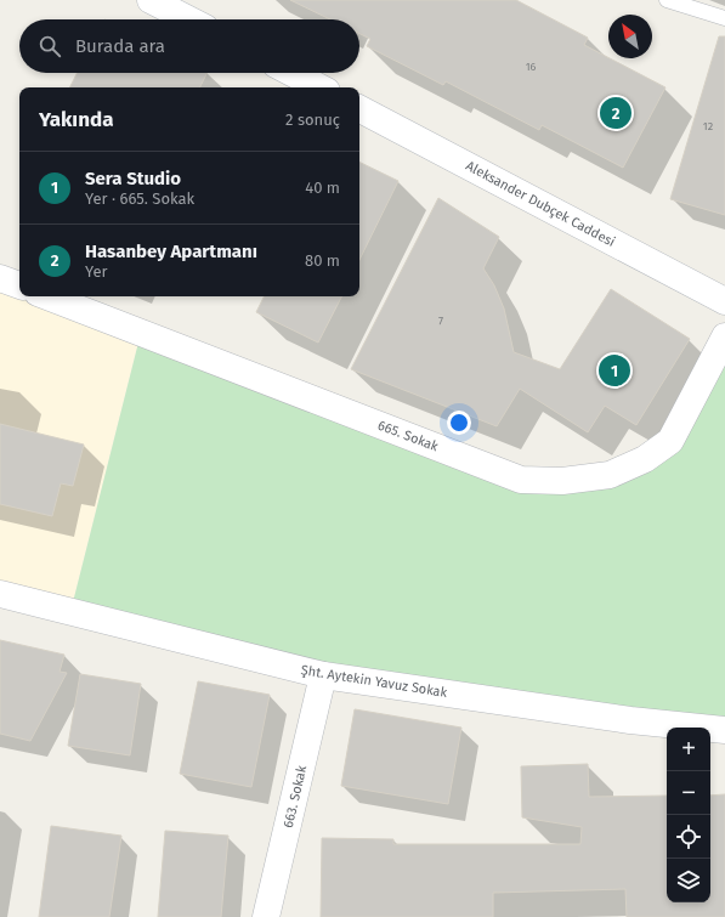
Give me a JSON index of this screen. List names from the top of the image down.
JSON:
{
  "streets": {
    "street": [
      "Aleksander Dubçek Caddesi",
      "665. Sokak",
      "Şht. Aytekin Yavuz Sokak",
      "663. Sokak"
    ]
  },
  "crossings": [
    ["Şht. Aytekin Yavuz Sokak", "663. Sokak"]
  ],
  "house_numbers": ["16", "12", "7"],
  "north": "top left",
  "page": {
    "search": "Burada ara",
    "heading": ["Yakında", "2 sonuç"],
    "pins": ["2", "1"],
    "list": [
      {
        "mark": "1",
        "name": "Sera Studio",
        "note": "Yer · 665. Sokak",
        "value": "40 m"
      },
      {
        "mark": "2",
        "name": "Hasanbey Apartmanı",
        "note": "Yer",
        "value": "80 m"
      }
    ],
    "map_buttons": ["+", "−"]
  }
}
